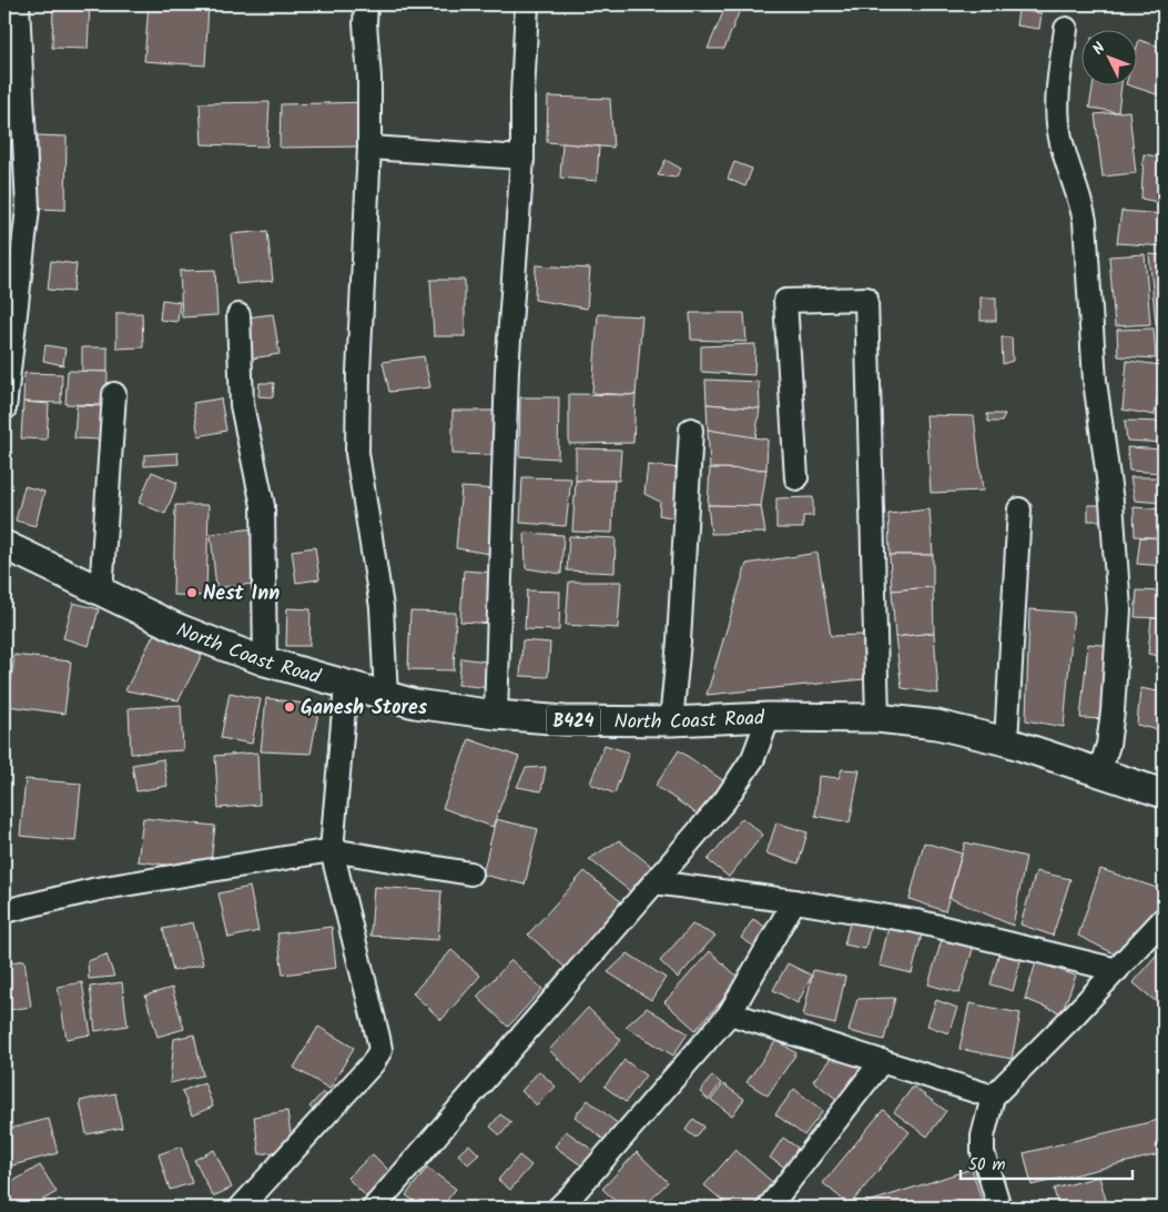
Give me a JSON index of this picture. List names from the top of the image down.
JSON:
{
  "streets": {
    "main road": ["North Coast Road", "B424"]
  },
  "places": ["Nest Inn", "Ganesh Stores"],
  "scale_bar": "50 m",
  "north": "top left"
}
